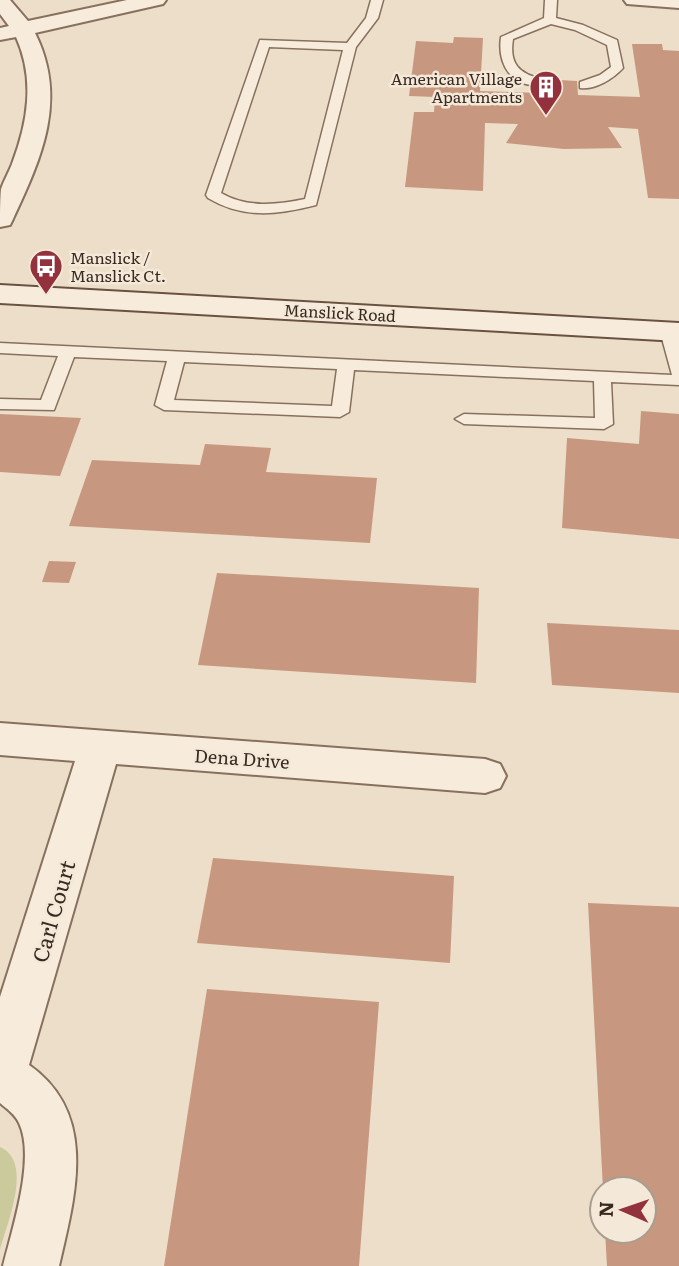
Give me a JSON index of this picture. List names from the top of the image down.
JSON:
{
  "streets": {
    "street": ["Manslick Road", "Dena Drive", "Carl Court"]
  },
  "crossings": [
    ["Dena Drive", "Carl Court"]
  ],
  "places": {
    "building": ["American Village Apartments"],
    "bus stop": ["Manslick / Manslick Ct."]
  },
  "north": "left"
}
